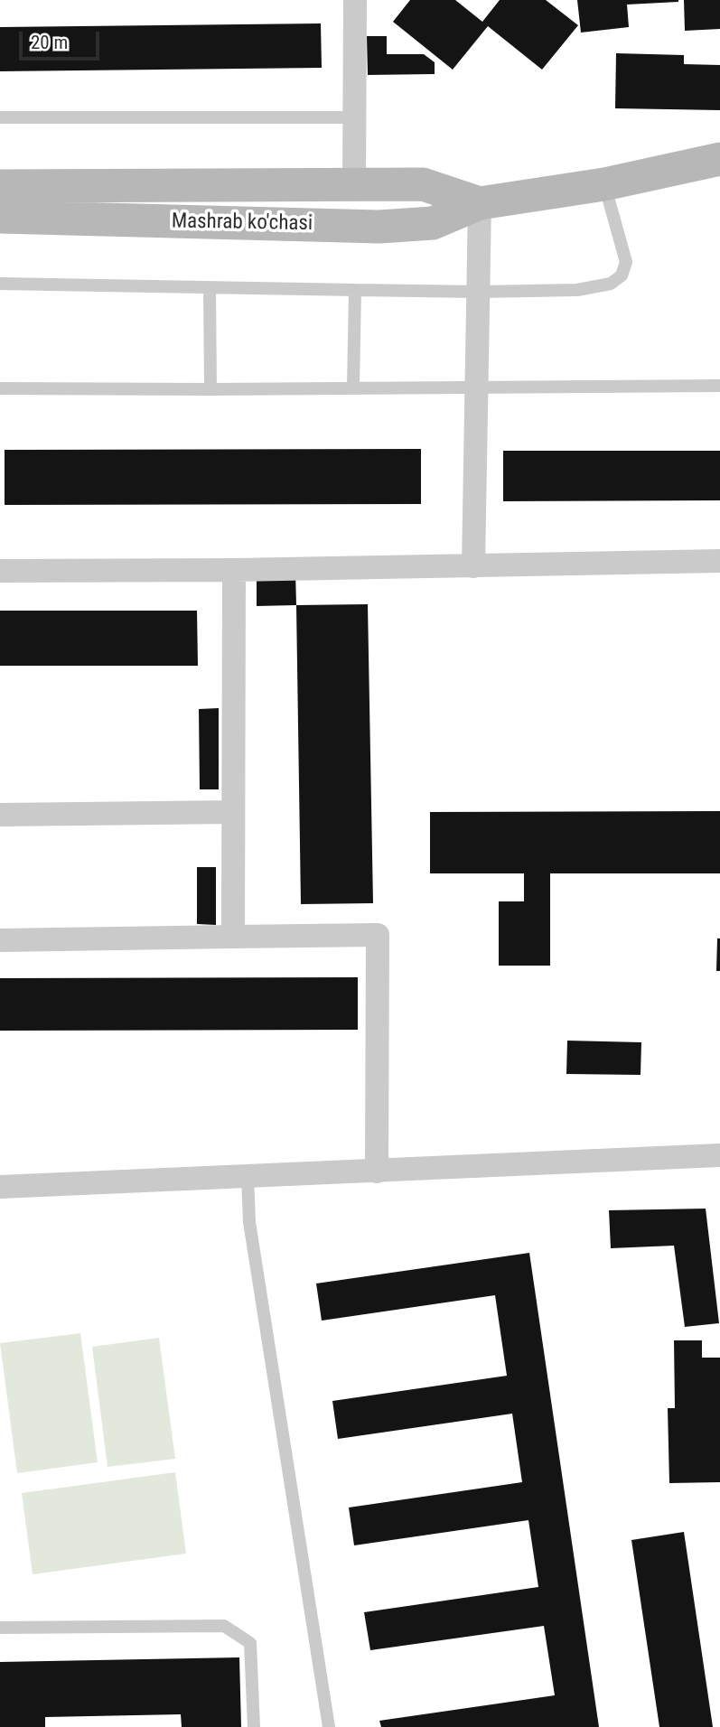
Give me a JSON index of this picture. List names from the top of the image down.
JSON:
{
  "streets": {
    "main road": ["Mashrab ko'chasi"]
  },
  "scale_bar": "20 m"
}
